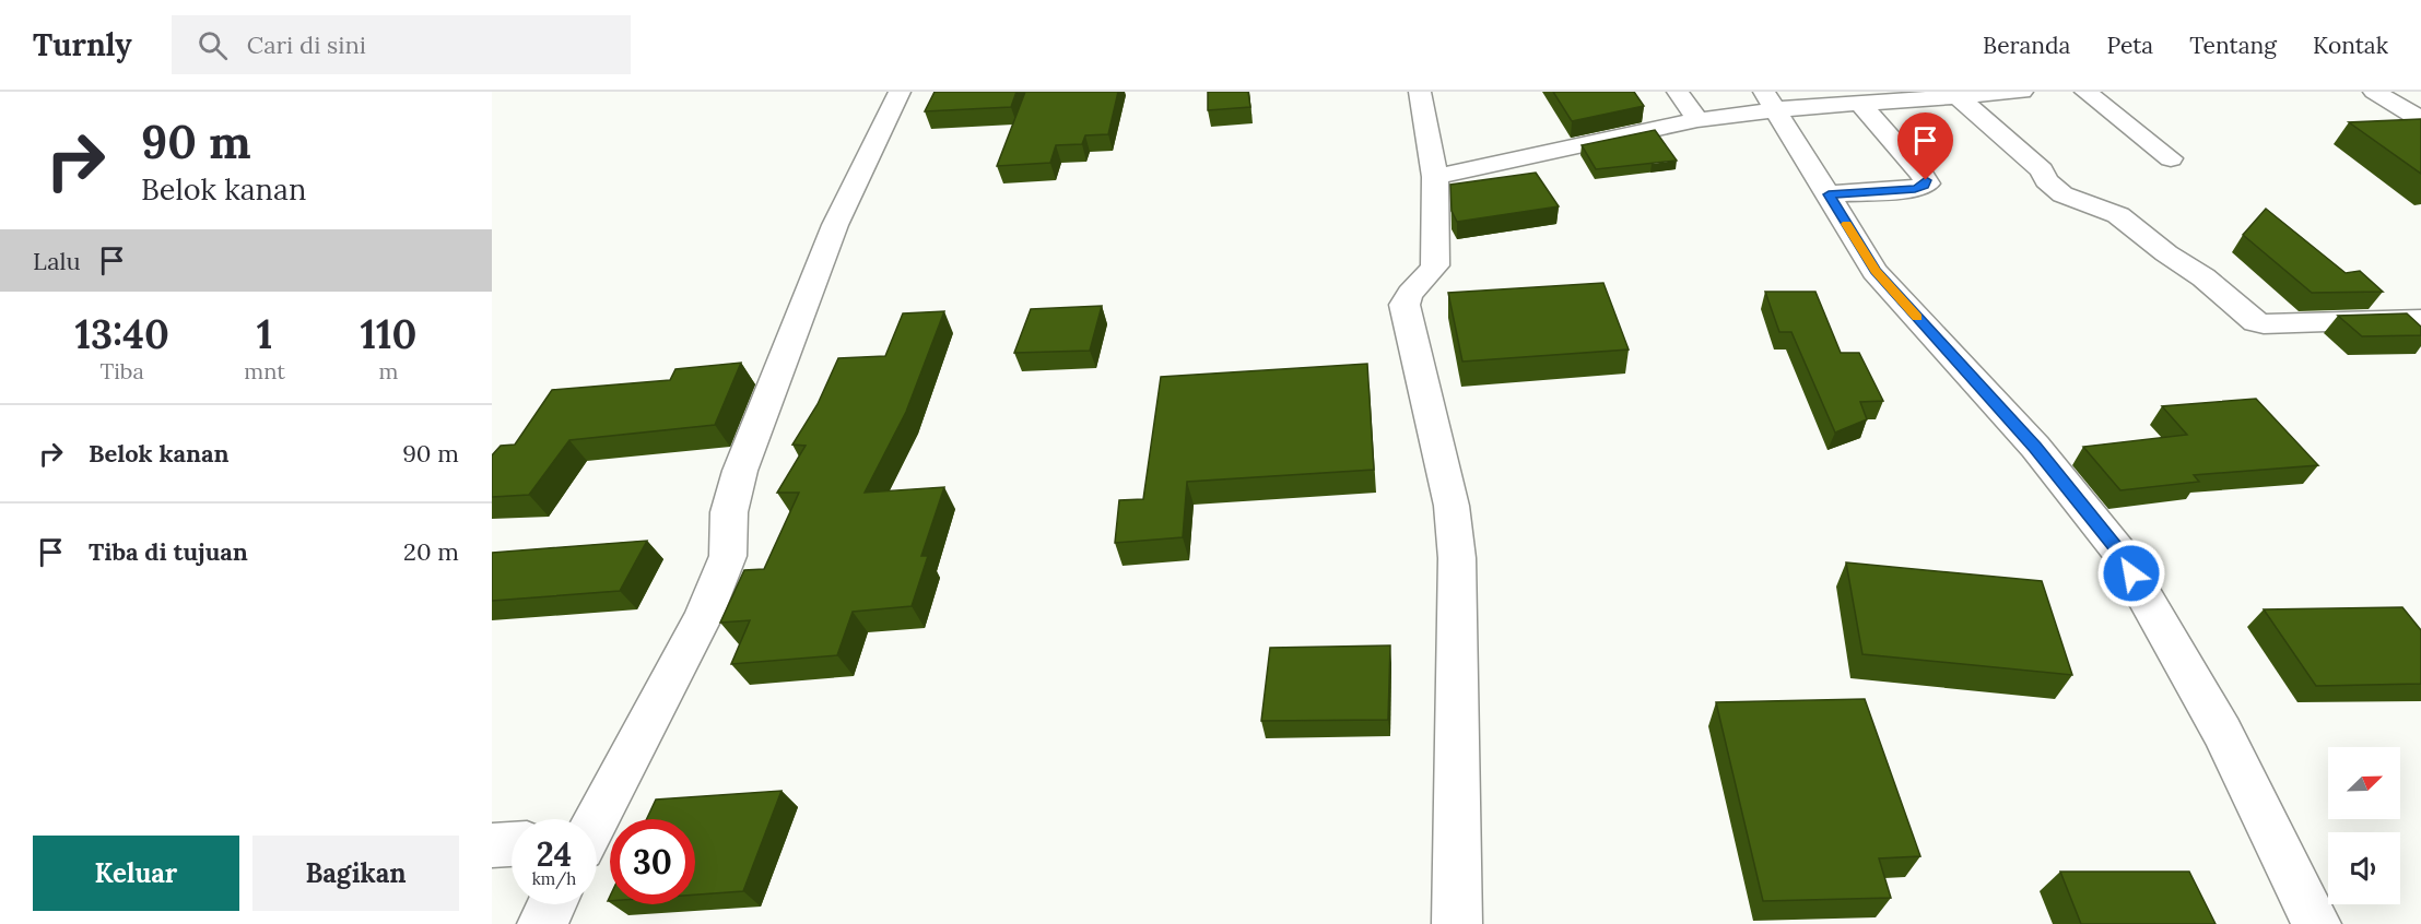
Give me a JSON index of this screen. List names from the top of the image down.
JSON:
{
  "north": "top right",
  "page": {
    "header": "Turnly",
    "search": "Cari di sini",
    "nav": [
      "Beranda",
      "Peta",
      "Tentang",
      "Kontak"
    ],
    "turn": ["90 m", "Belok kanan"],
    "then": "Lalu",
    "eta": [
      "13:40",
      "Tiba",
      "1",
      "mnt",
      "110",
      "m"
    ],
    "list": [
      {
        "name": "Belok kanan",
        "value": "90 m"
      },
      {
        "name": "Tiba di tujuan",
        "value": "20 m"
      }
    ],
    "speed": "24 km/h",
    "limit": "30",
    "buttons": ["Keluar", "Bagikan"]
  }
}
